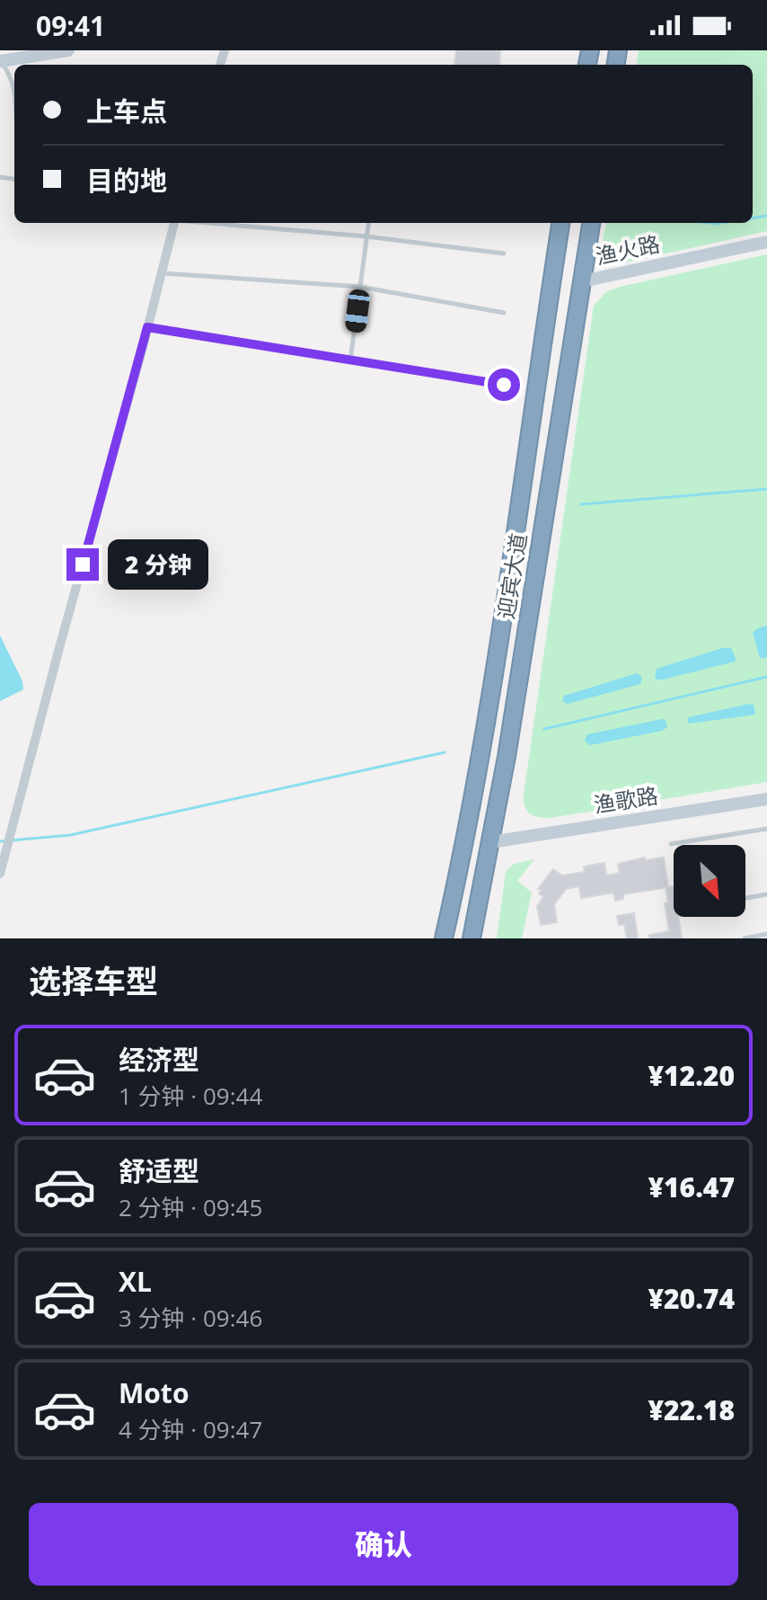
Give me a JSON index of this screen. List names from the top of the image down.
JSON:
{
  "streets": {
    "highway": ["迎宾大道"],
    "street": ["渔火路", "渔歌路"]
  },
  "crossings": [
    ["渔火路", "迎宾大道"],
    ["迎宾大道", "渔歌路"]
  ],
  "north": "bottom right",
  "page": {
    "status": "09:41",
    "banner": ["上车点", "目的地"],
    "bubble": "2 分钟",
    "heading": "选择车型",
    "list": [
      {
        "name": "经济型",
        "note": "1 分钟 · 09:44",
        "value": "¥12.20"
      },
      {
        "name": "舒适型",
        "note": "2 分钟 · 09:45",
        "value": "¥16.47"
      },
      {
        "name": "XL",
        "note": "3 分钟 · 09:46",
        "value": "¥20.74"
      },
      {
        "name": "Moto",
        "note": "4 分钟 · 09:47",
        "value": "¥22.18"
      }
    ],
    "buttons": "确认"
  }
}
